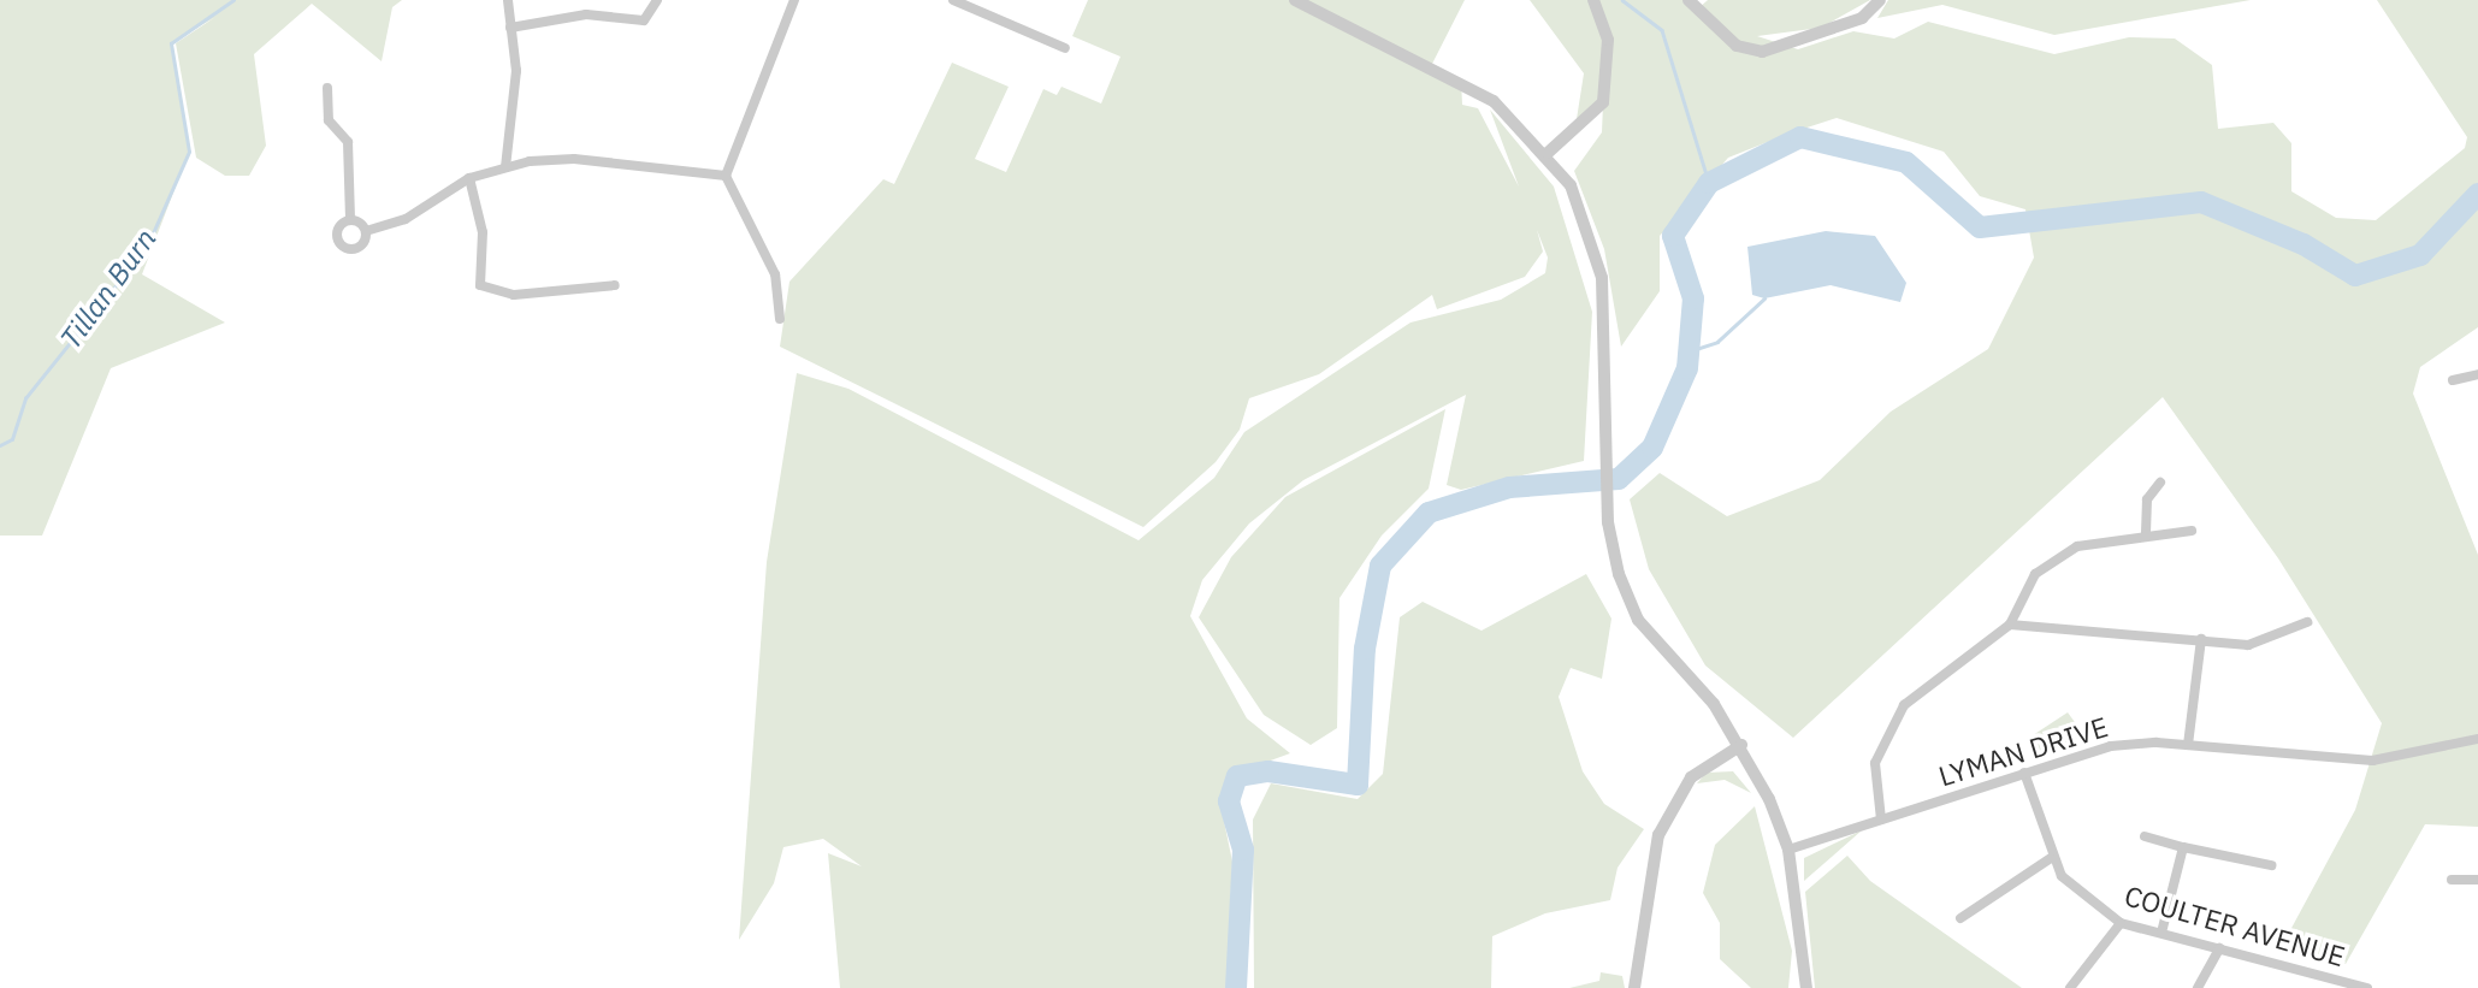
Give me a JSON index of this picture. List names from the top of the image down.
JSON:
{
  "streets": {
    "street": ["LYMAN DRIVE", "COULTER AVENUE"]
  },
  "crossings": [
    ["LYMAN DRIVE", "COULTER AVENUE"]
  ],
  "water": ["Tillan Burn"]
}
